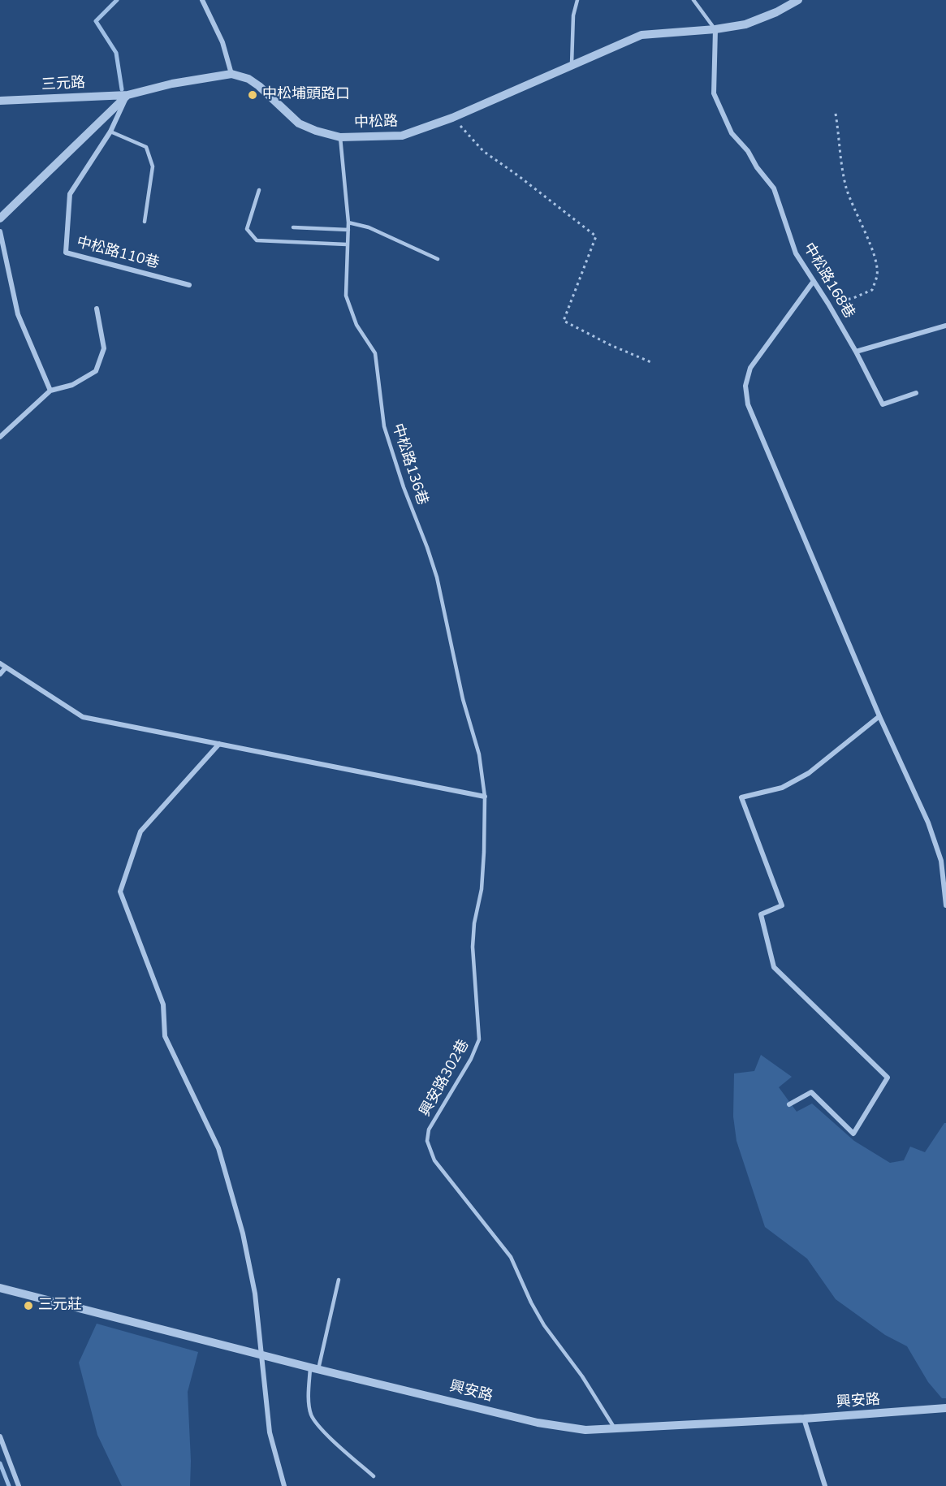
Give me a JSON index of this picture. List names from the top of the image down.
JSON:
{
  "streets": {
    "street": [
      "三元路",
      "中松路",
      "中松路110巷",
      "中松路168巷",
      "興安路"
    ],
    "lane": ["中松路136巷", "興安路302巷"]
  },
  "crossings": [
    ["三元路", "中松路110巷"],
    ["中松路", "中松路168巷"],
    ["中松路", "中松路136巷"],
    ["中松路136巷", "興安路302巷"],
    ["興安路302巷", "興安路"]
  ],
  "places": ["中松埔頭路口", "三元莊"]
}
